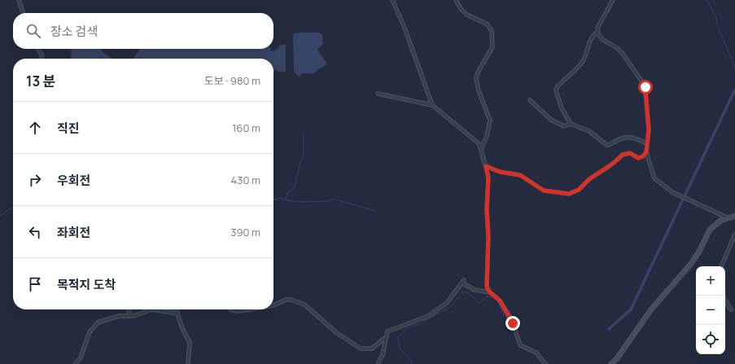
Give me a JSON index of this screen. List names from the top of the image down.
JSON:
{
  "page": {
    "search": "장소 검색",
    "heading": ["13 분", "도보 · 980 m"],
    "list": [
      ["직진", "160 m"],
      ["우회전", "430 m"],
      ["좌회전", "390 m"],
      "목적지 도착"
    ],
    "map_buttons": ["+", "−"]
  }
}
